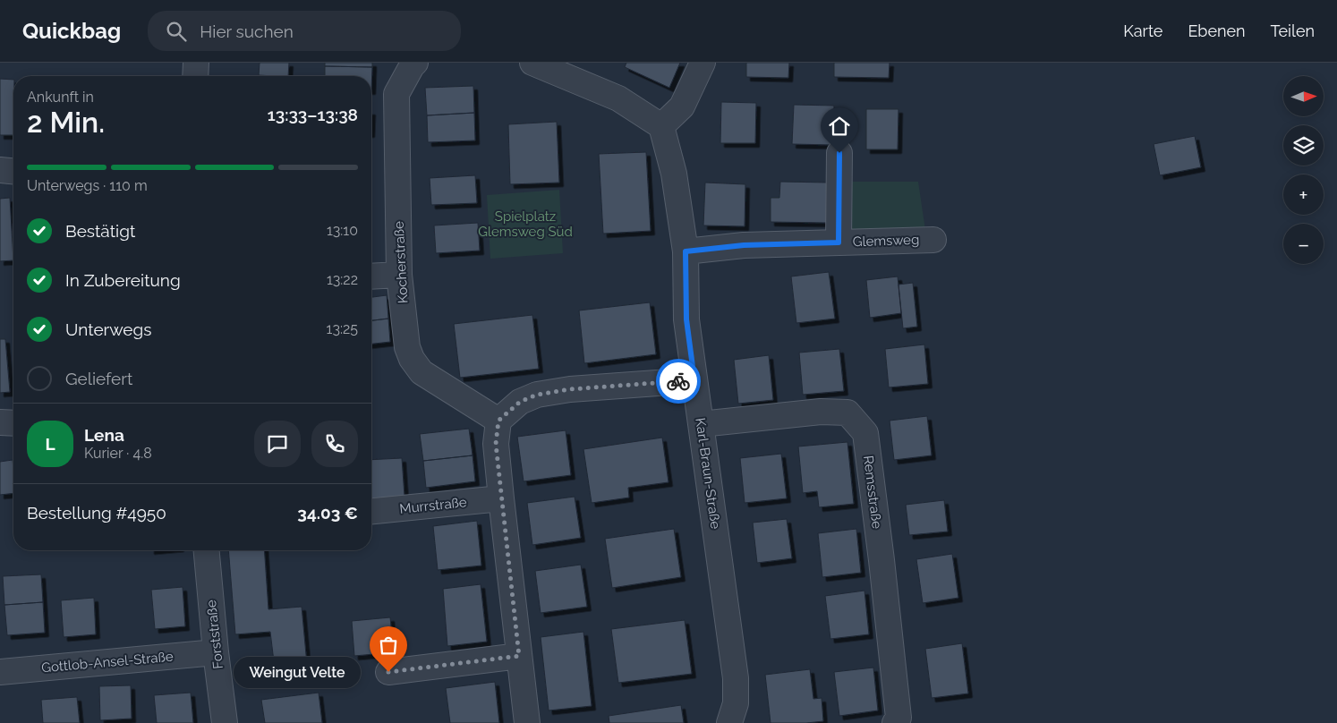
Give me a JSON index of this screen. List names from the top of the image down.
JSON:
{
  "streets": {
    "street": [
      "Glemsweg",
      "Kocherstraße",
      "Karl-Braun-Straße",
      "Remsstraße",
      "Murrstraße",
      "Forststraße",
      "Gottlob-Ansel-Straße"
    ]
  },
  "crossings": [
    ["Glemsweg", "Karl-Braun-Straße"],
    ["Karl-Braun-Straße", "Remsstraße"],
    ["Forststraße", "Gottlob-Ansel-Straße"]
  ],
  "parks": ["Spielplatz Glemsweg Süd"],
  "places": ["Weingut Velte"],
  "north": "right",
  "page": {
    "header": "Quickbag",
    "search": "Hier suchen",
    "nav": ["Karte", "Ebenen", "Teilen"],
    "map_buttons": ["+", "−"],
    "heading": ["2 Min.", "Ankunft in", "13:33–13:38"],
    "panel": [
      "Lena",
      "Kurier · 4.8",
      "Bestellung #4950",
      "34.03 €"
    ],
    "bar": "Unterwegs · 110 m",
    "list": [
      ["Bestätigt", "13:10"],
      ["In Zubereitung", "13:22"],
      ["Unterwegs", "13:25"],
      "Geliefert"
    ],
    "round": "L",
    "bubble": "Weingut Velte"
  }
}
